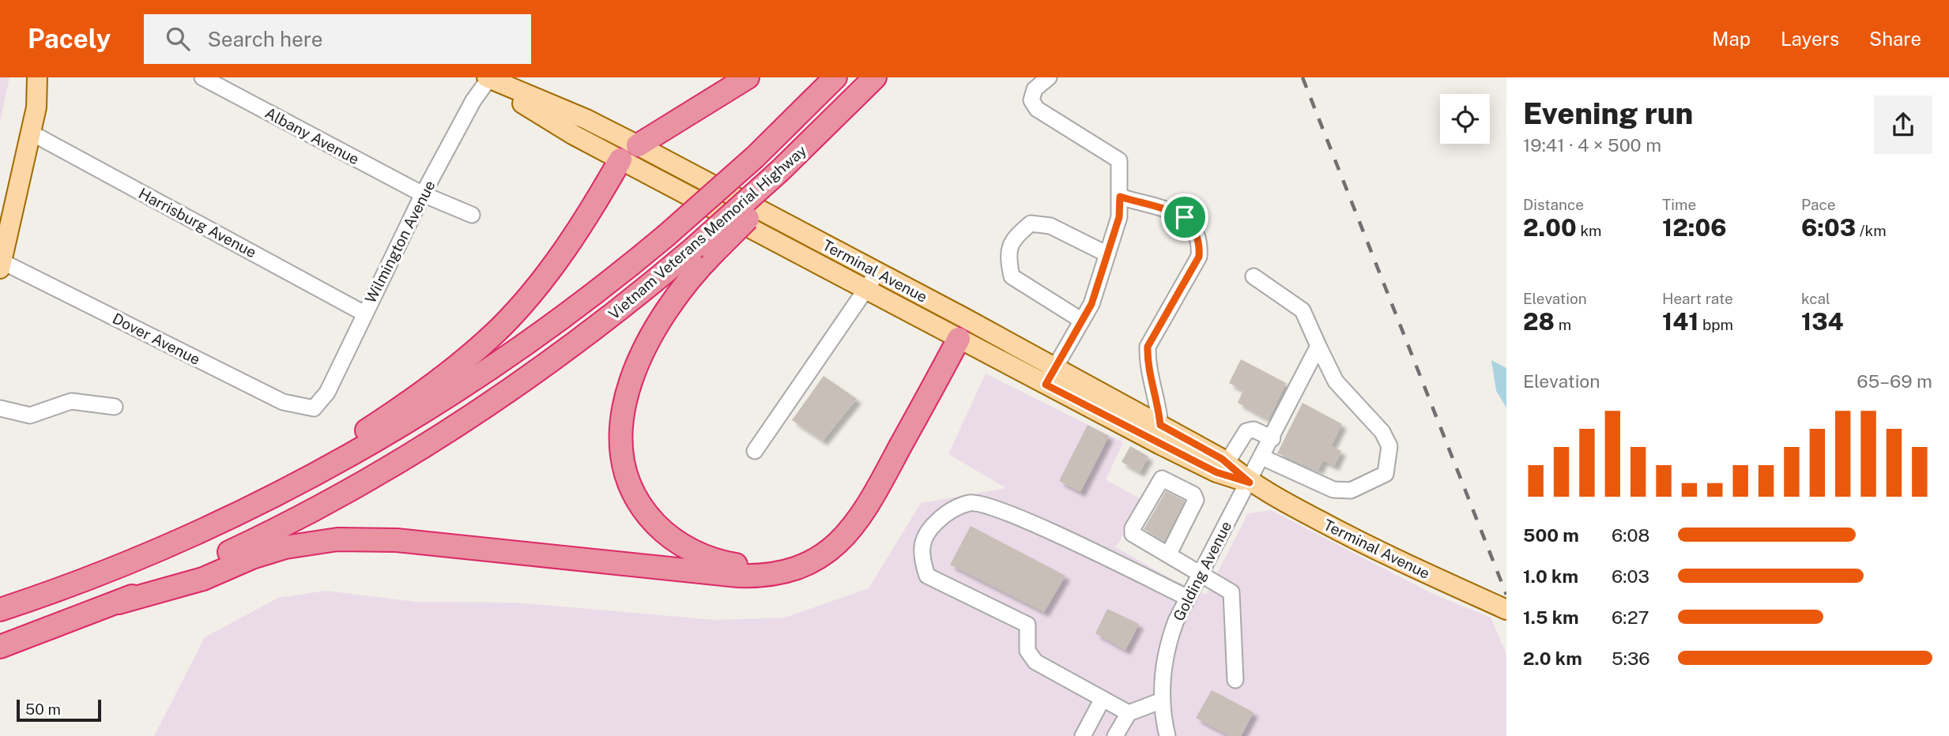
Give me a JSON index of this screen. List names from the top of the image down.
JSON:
{
  "streets": {
    "highway": ["Vietnam Veterans Memorial Highway"],
    "main road": ["Terminal Avenue"],
    "street": [
      "Albany Avenue",
      "Harrisburg Avenue",
      "Wilmington Avenue",
      "Dover Avenue",
      "Golding Avenue"
    ]
  },
  "crossings": [
    ["Albany Avenue", "Wilmington Avenue"],
    ["Harrisburg Avenue", "Wilmington Avenue"],
    ["Wilmington Avenue", "Terminal Avenue"],
    ["Wilmington Avenue", "Dover Avenue"],
    ["Terminal Avenue", "Golding Avenue"]
  ],
  "scale_bar": "50 m",
  "page": {
    "header": "Pacely",
    "search": "Search here",
    "nav": ["Map", "Layers", "Share"],
    "heading": ["Evening run", "19:41 · 4 × 500 m"],
    "stats": [
      ["Distance", "2.00 km"],
      ["Time", "12:06"],
      ["Pace", "6:03 /km"],
      ["Elevation", "28 m"],
      ["Heart rate", "141 bpm"],
      ["kcal", "134"]
    ],
    "chart": ["Elevation", "65–69 m"],
    "list": [
      {
        "name": "500 m",
        "note": "6:08"
      },
      {
        "name": "1.0 km",
        "note": "6:03"
      },
      {
        "name": "1.5 km",
        "note": "6:27"
      },
      {
        "name": "2.0 km",
        "note": "5:36"
      }
    ],
    "scale": "50 m"
  }
}
